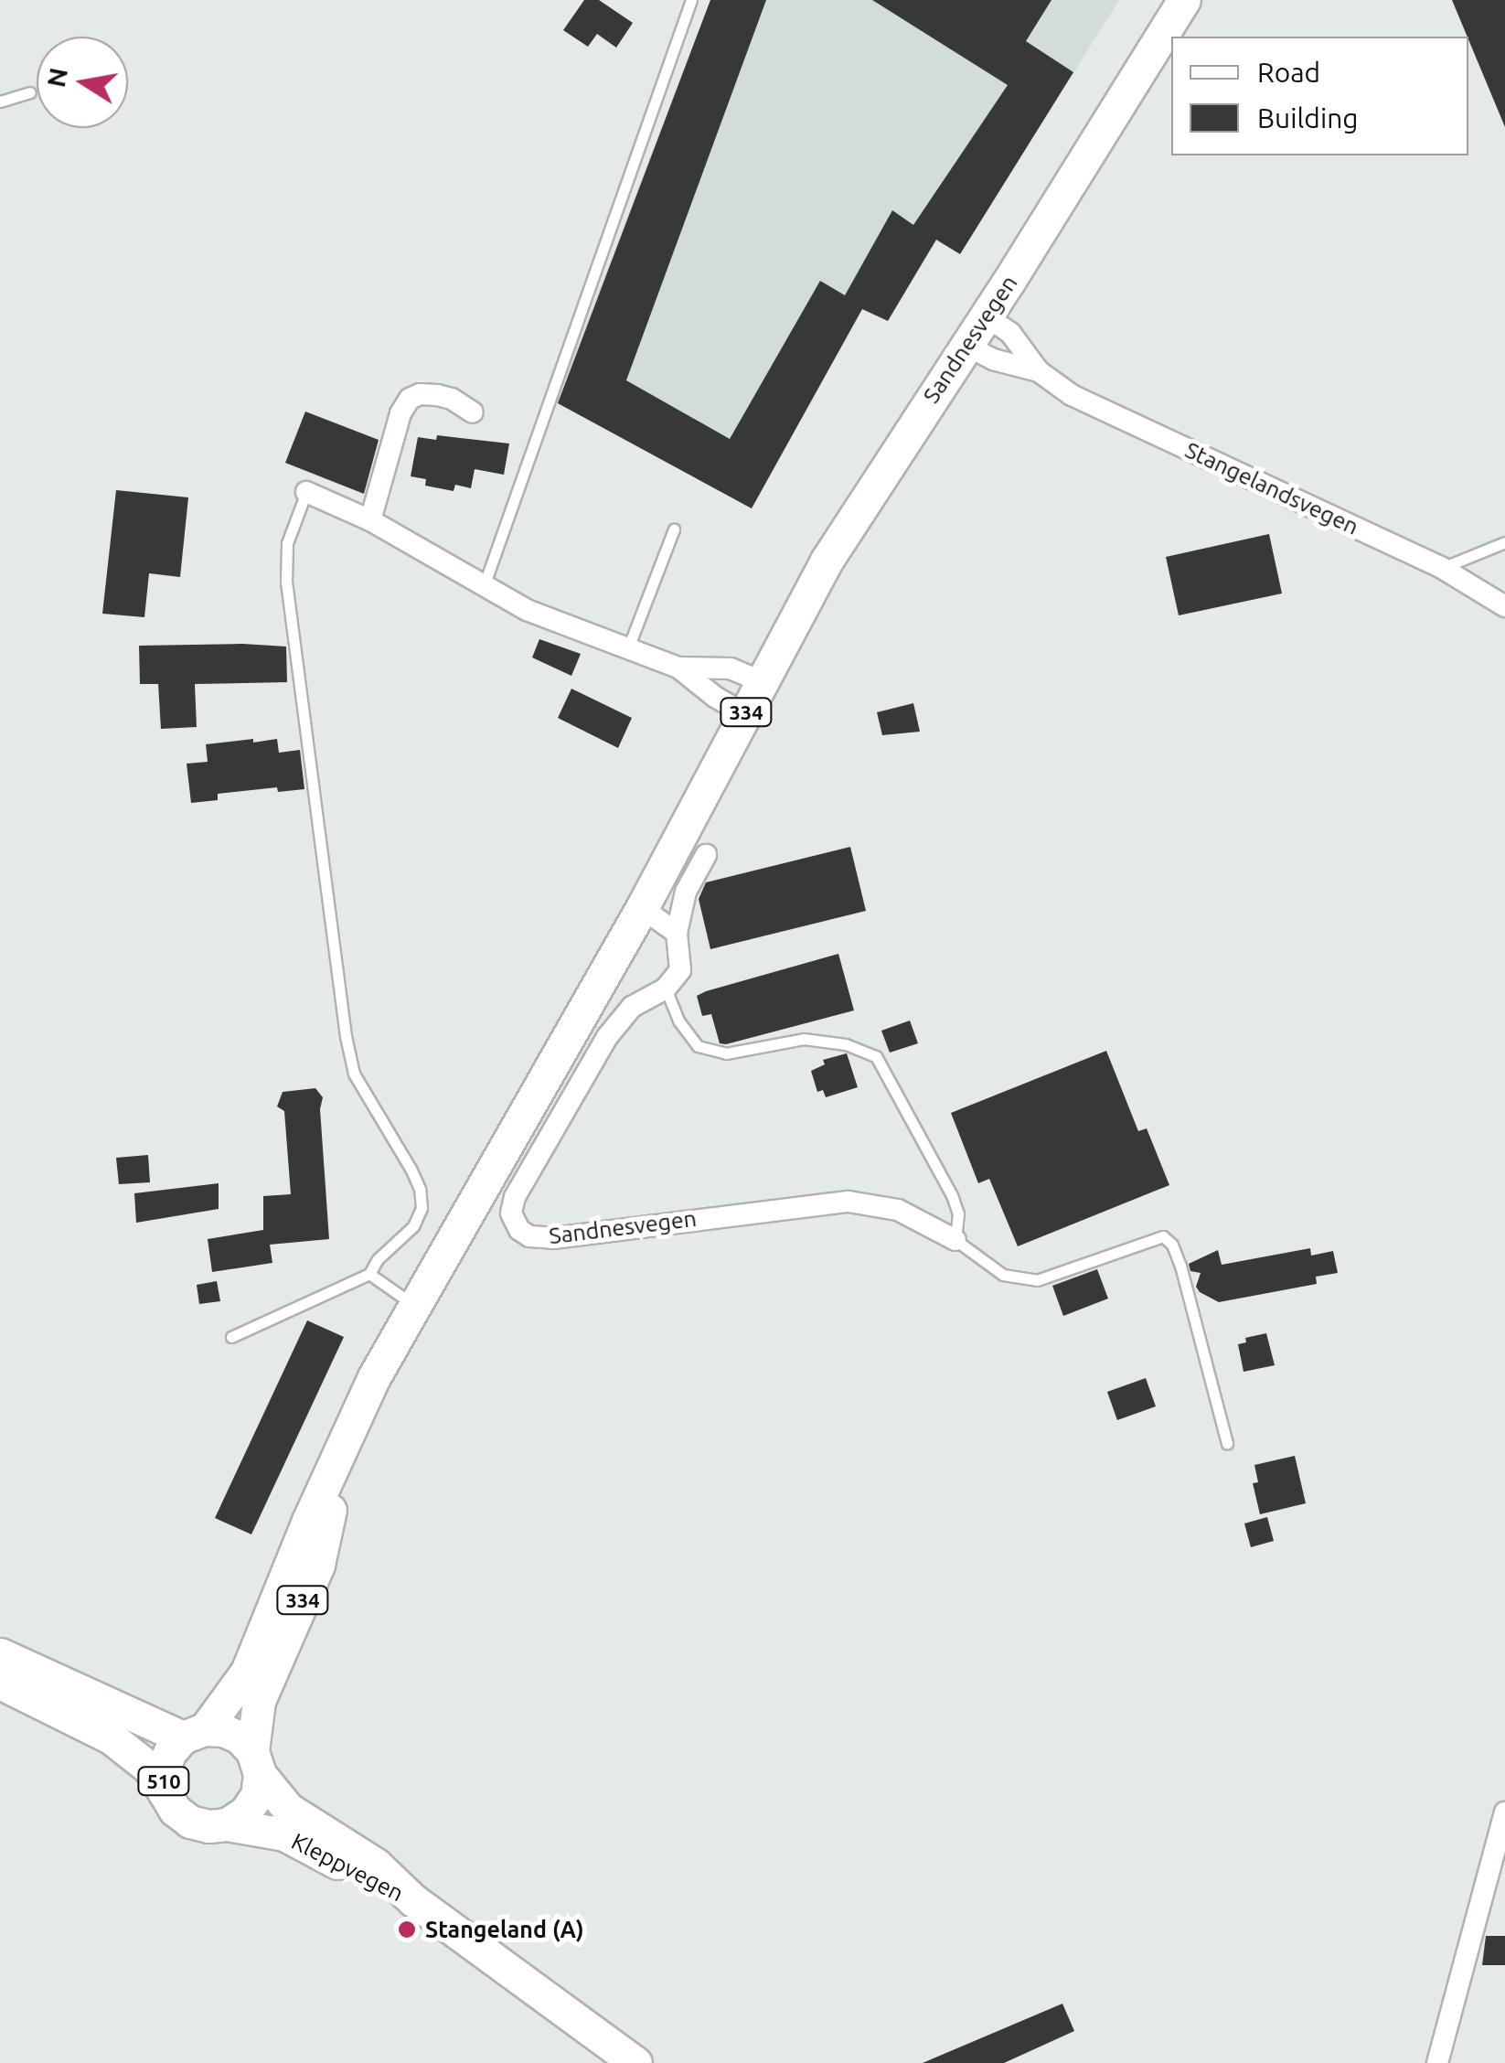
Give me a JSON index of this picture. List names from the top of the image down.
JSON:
{
  "streets": {
    "main road": [
      "Sandnesvegen",
      "334",
      "510",
      "Kleppvegen"
    ],
    "street": ["Stangelandsvegen"]
  },
  "crossings": [
    ["Sandnesvegen", "Stangelandsvegen"],
    ["Sandnesvegen", "510"],
    ["Sandnesvegen", "Kleppvegen"],
    ["510", "Kleppvegen"]
  ],
  "places": ["Stangeland (A)"],
  "legend": ["Road", "Building"],
  "north": "left"
}
